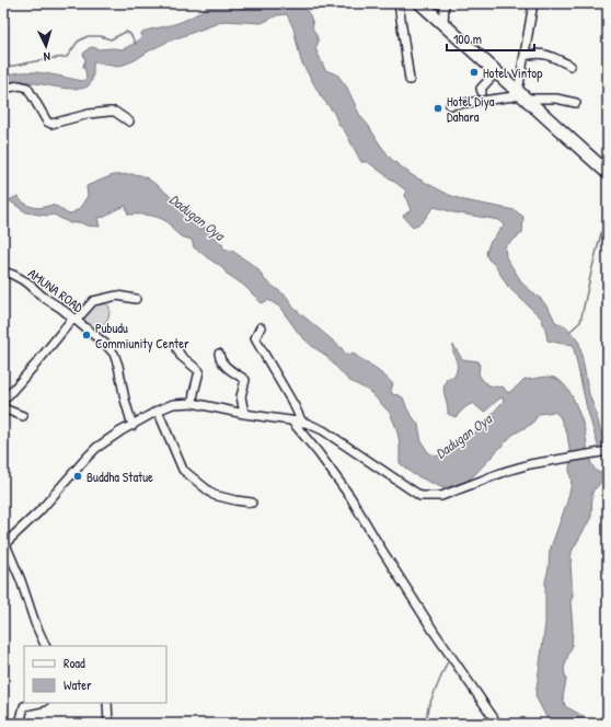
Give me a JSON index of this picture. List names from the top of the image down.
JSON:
{
  "streets": {
    "street": ["AMUNA ROAD"]
  },
  "water": ["Dadugan Oya"],
  "places": [
    "Hotel Vintop",
    "Hotel Diya Dahara",
    "Pubudu Commiunity Center",
    "Buddha Statue"
  ],
  "legend": ["Road", "Water"],
  "scale_bar": "100 m",
  "north": "bottom"
}
